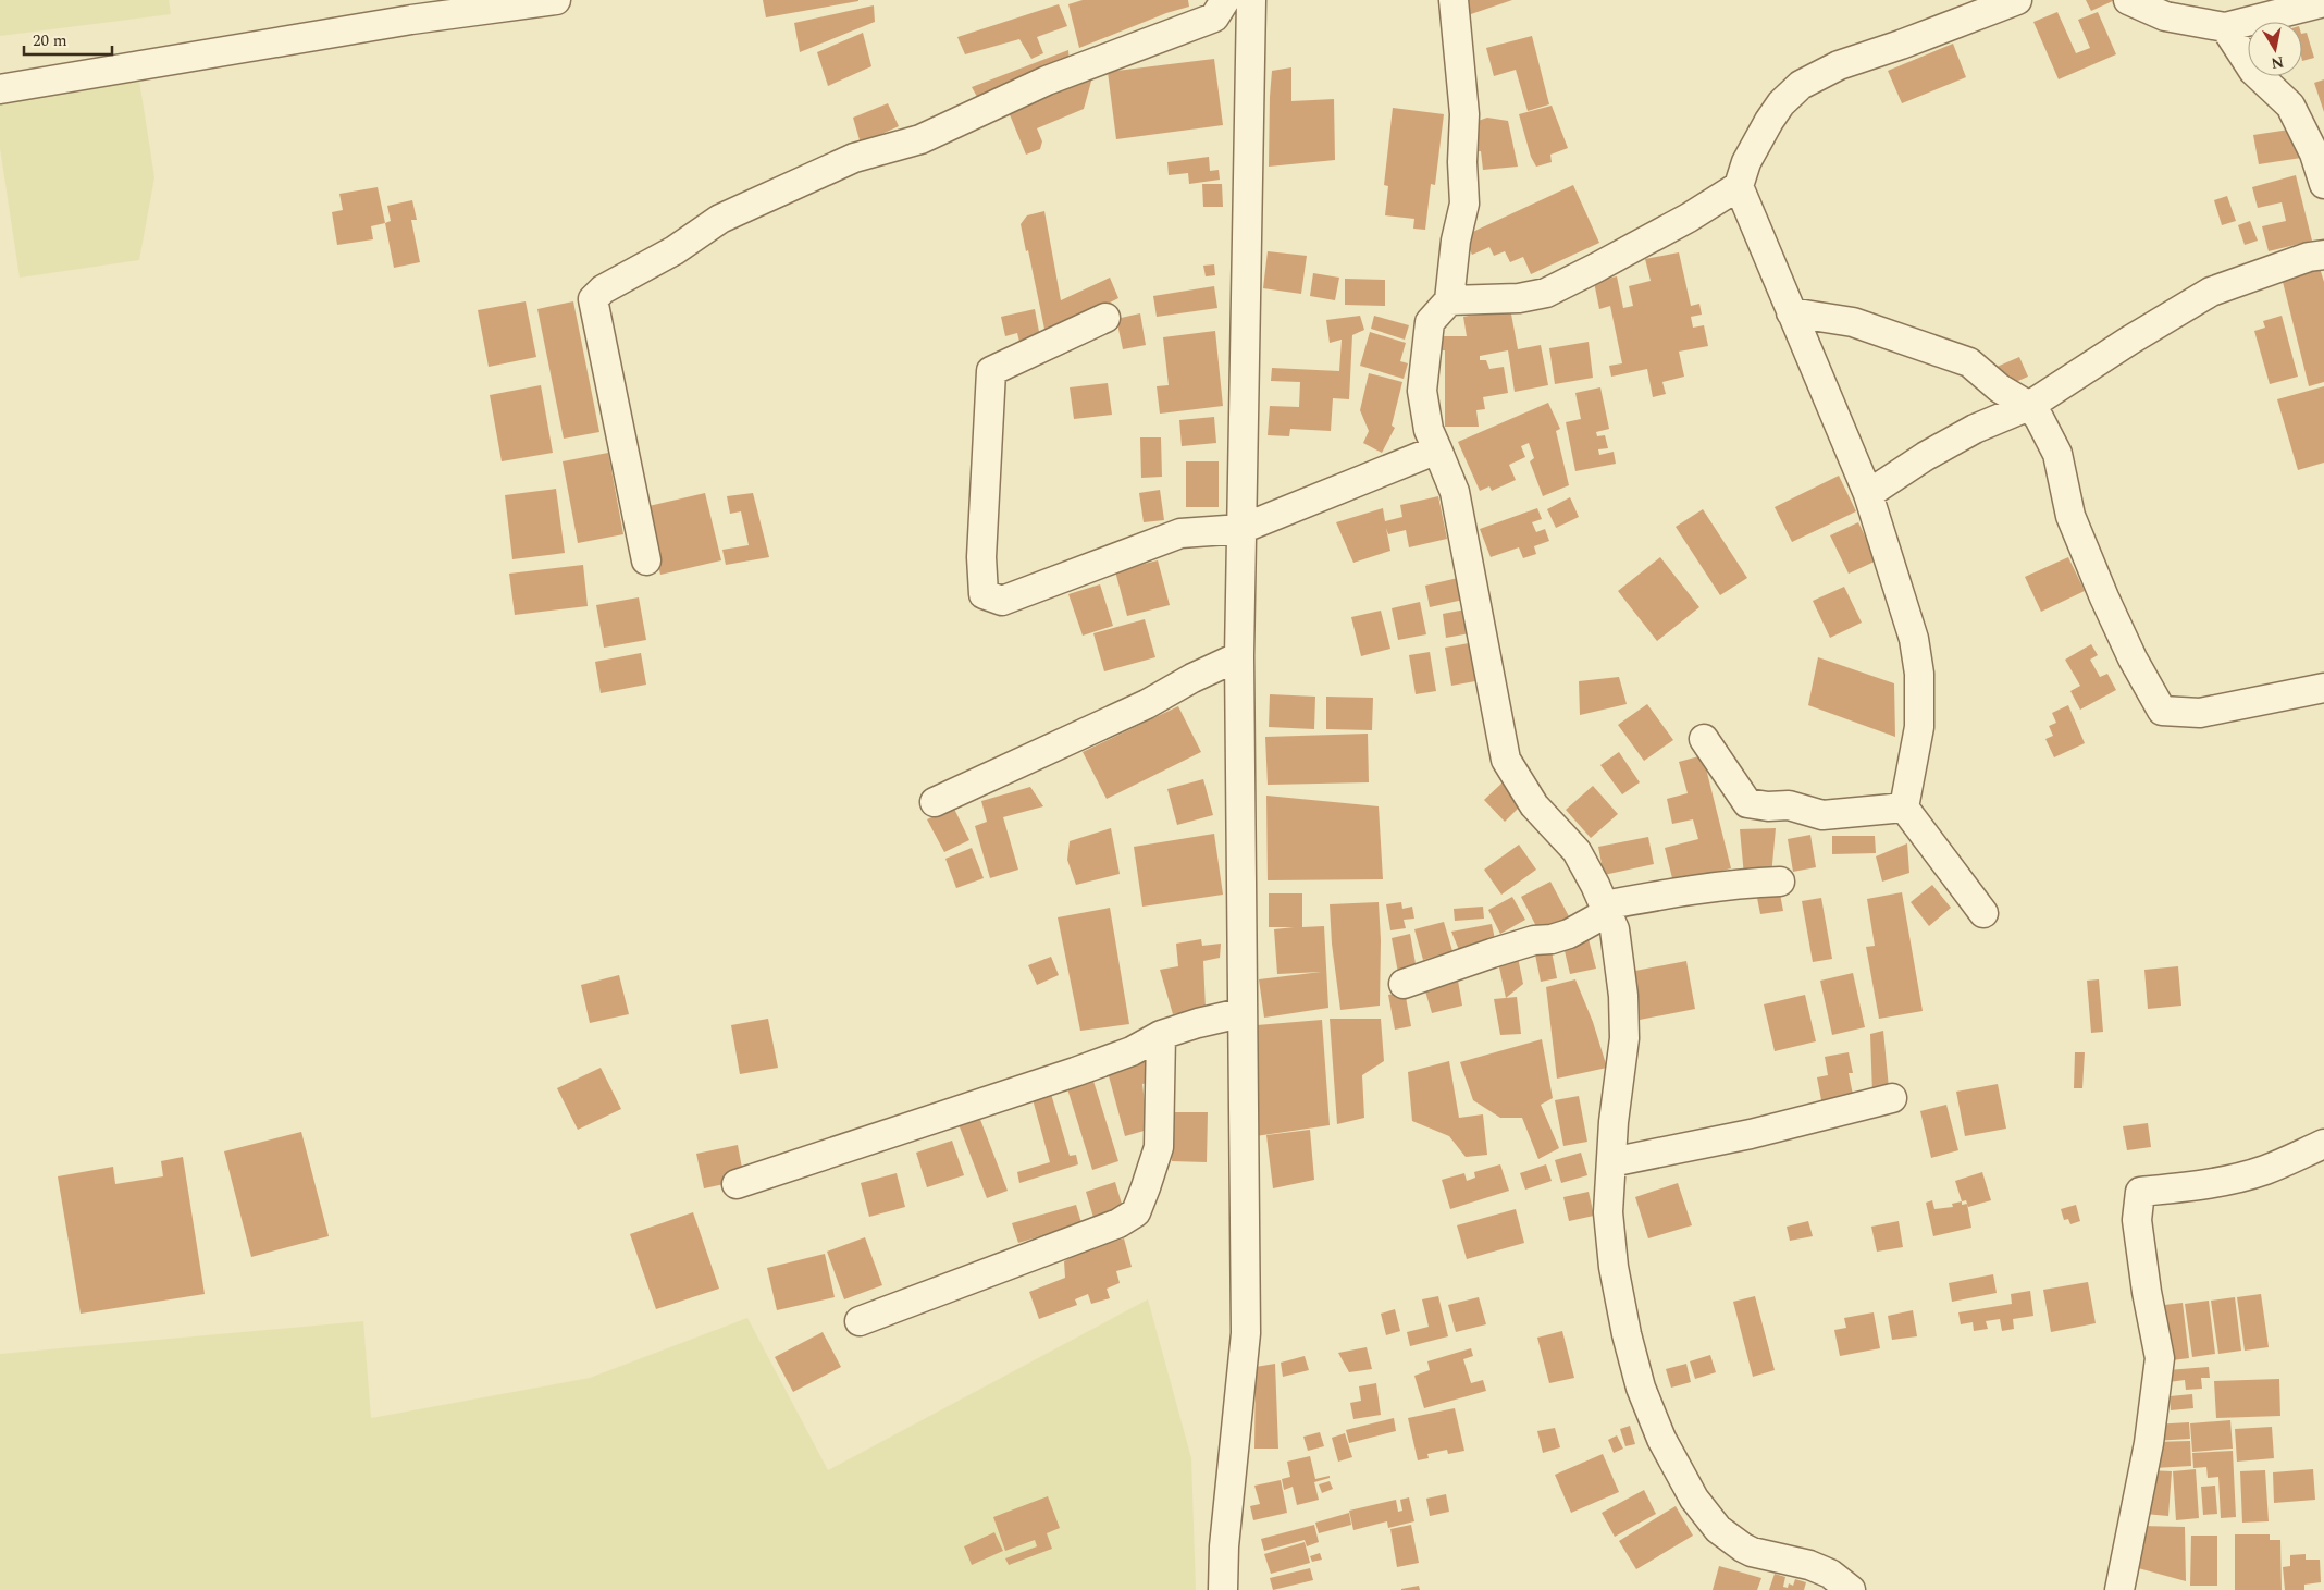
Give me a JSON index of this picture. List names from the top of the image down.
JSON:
{
  "scale_bar": "20 m",
  "north": "bottom"
}
